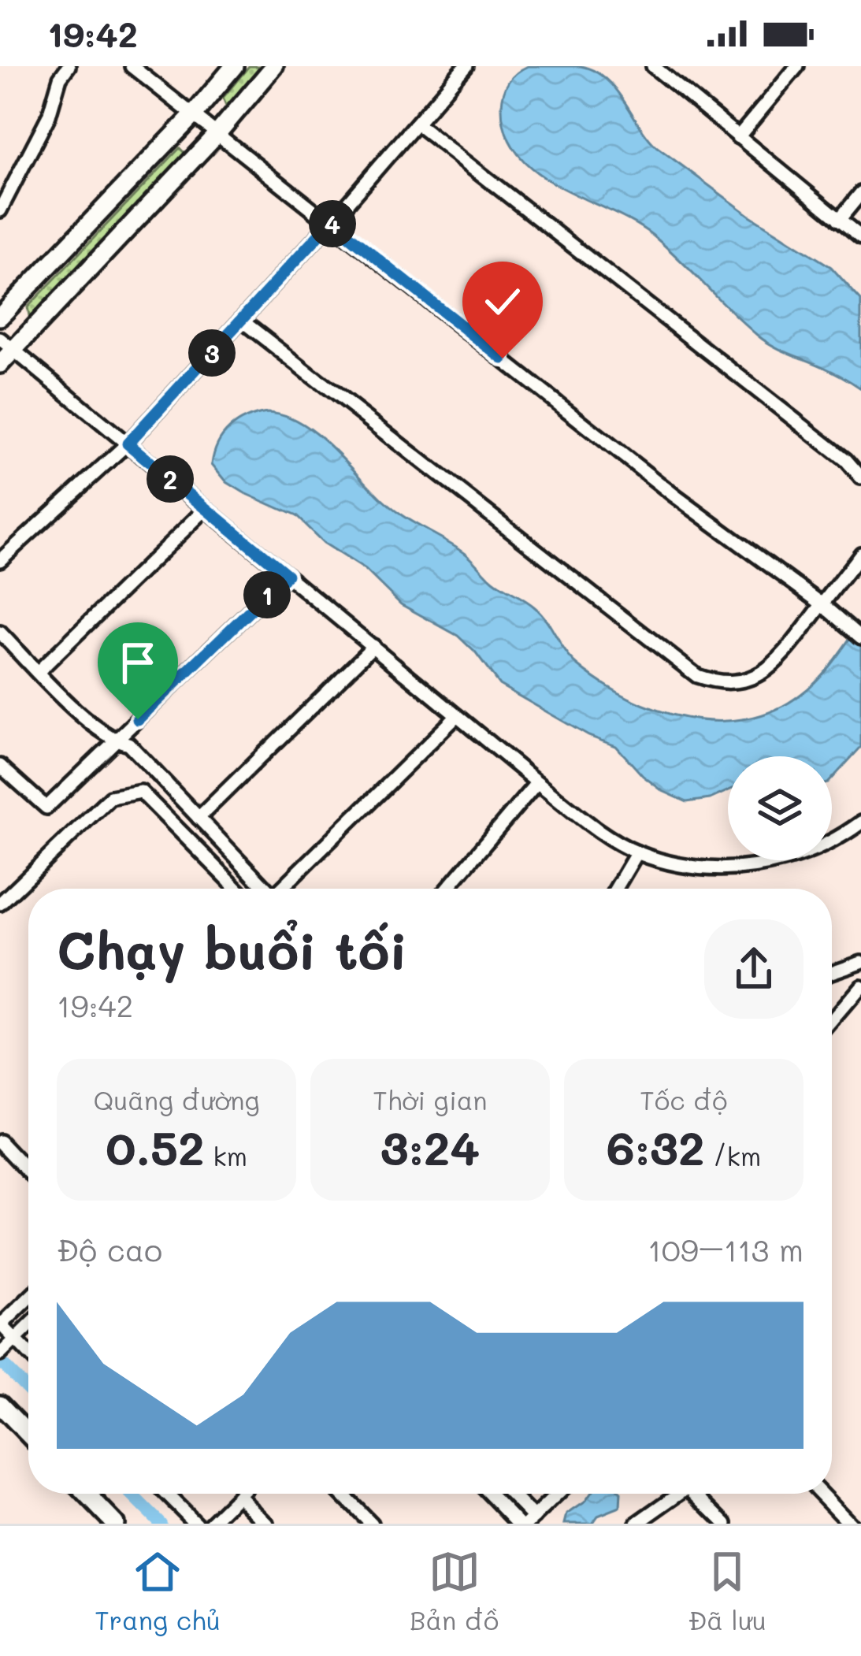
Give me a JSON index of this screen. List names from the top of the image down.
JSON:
{
  "page": {
    "status": "19:42",
    "pins": [
      "4",
      "3",
      "2",
      "1"
    ],
    "heading": ["Chạy buổi tối", "19:42"],
    "stats": [
      ["Quãng đường", "0.52 km"],
      ["Thời gian", "3:24"],
      ["Tốc độ", "6:32 /km"]
    ],
    "chart": ["Độ cao", "109–113 m"],
    "tabs": ["Trang chủ", "Bản đồ", "Đã lưu"]
  }
}
